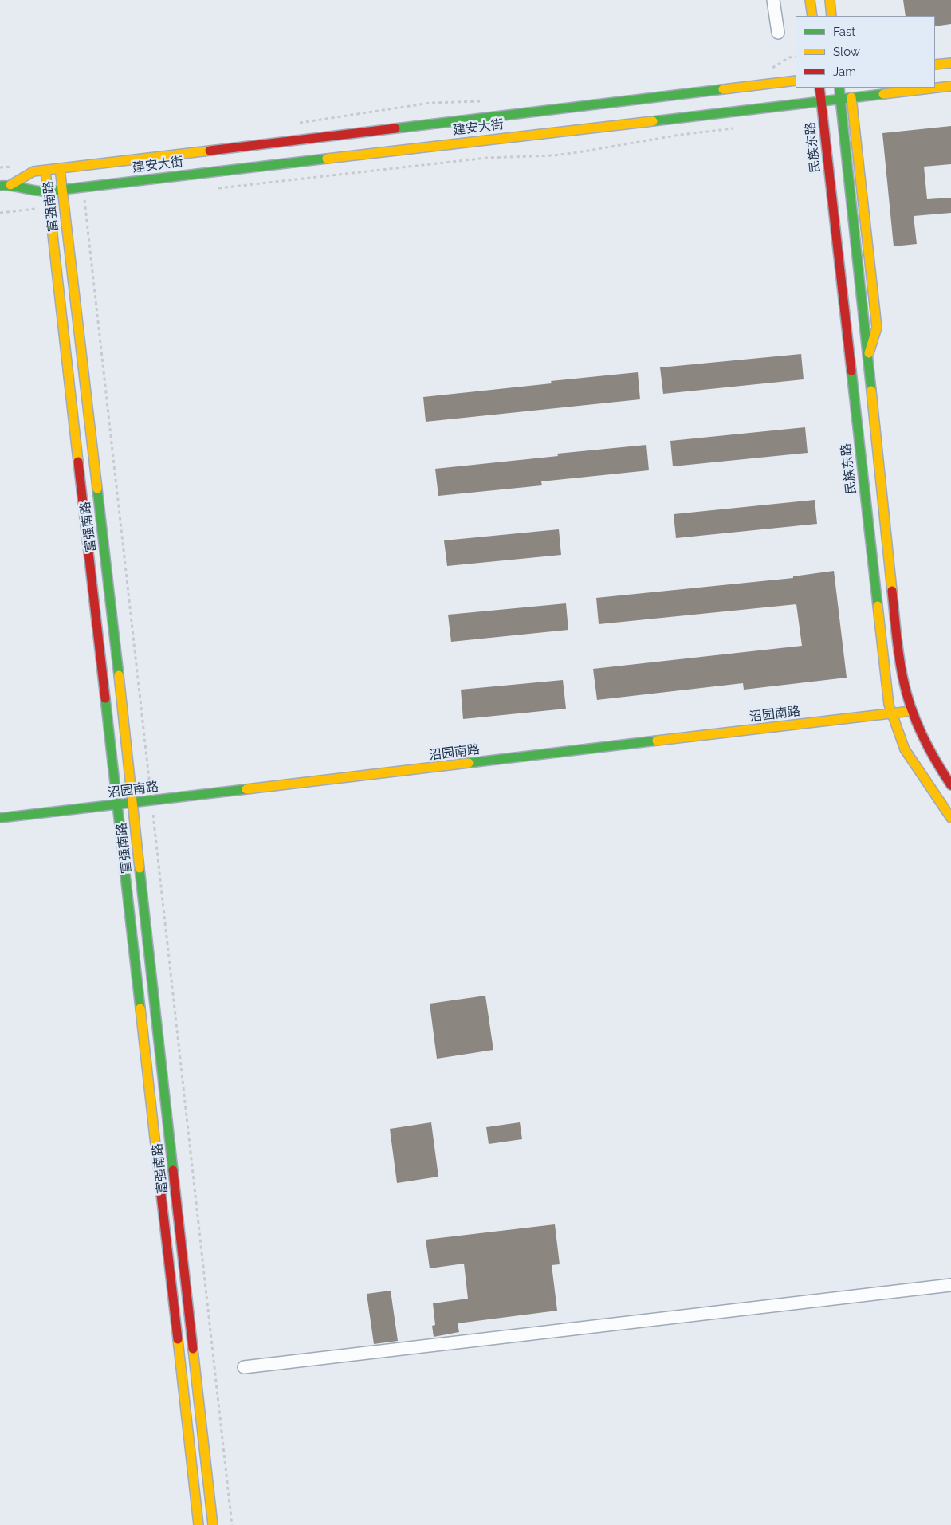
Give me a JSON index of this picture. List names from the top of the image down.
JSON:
{
  "streets": {
    "main road": [
      "建安大街",
      "民族东路",
      "富强南路",
      "沼园南路"
    ]
  },
  "crossings": [
    ["建安大街", "民族东路"],
    ["建安大街", "富强南路"],
    ["民族东路", "沼园南路"],
    ["富强南路", "沼园南路"]
  ],
  "legend": ["Fast", "Slow", "Jam"]
}
